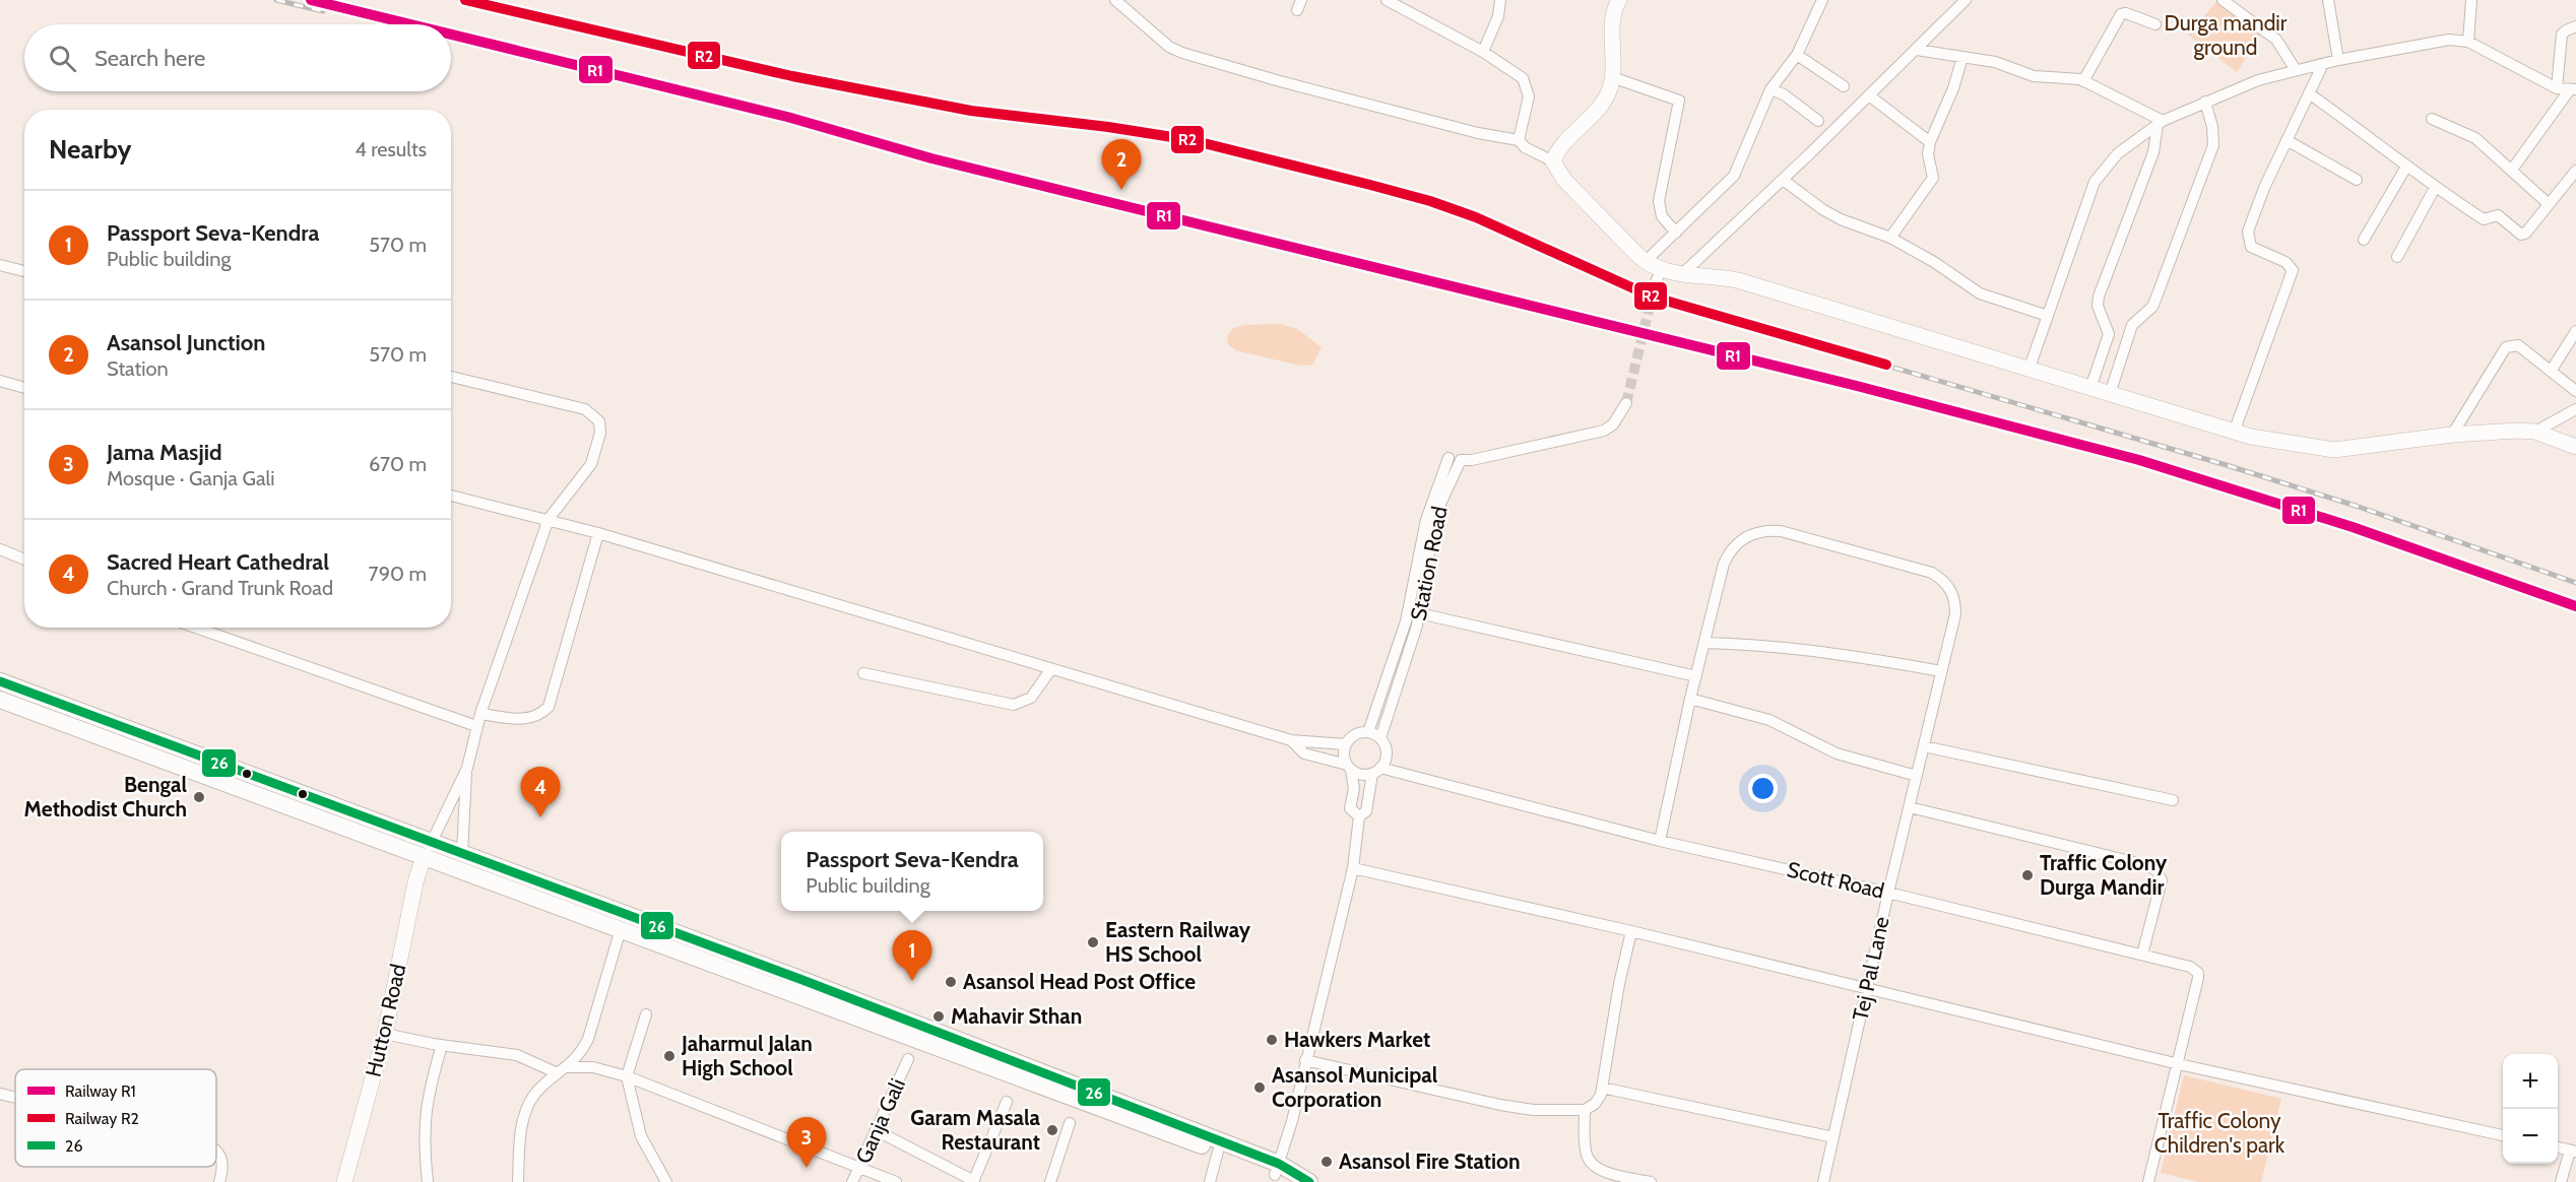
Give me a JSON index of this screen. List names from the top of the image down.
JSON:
{
  "streets": {
    "street": [
      "Station Road",
      "Scott Road",
      "Tej Pal Lane",
      "Hutton Road",
      "Ganja Gali"
    ]
  },
  "crossings": [
    ["Station Road", "Scott Road"],
    ["Scott Road", "Tej Pal Lane"]
  ],
  "parks": ["Durga mandir ground", "Traffic Colony Children's park"],
  "places": [
    "Bengal Methodist Church",
    "Traffic Colony Durga Mandir",
    "Eastern Railway HS School",
    "Asansol Head Post Office",
    "Mahavir Sthan",
    "Hawkers Market",
    "Jaharmul Jalan High School",
    "Asansol Municipal Corporation",
    "Garam Masala Restaurant",
    "Asansol Fire Station"
  ],
  "lines": ["rail line R1", "rail line R2", "transit line 26"],
  "legend": ["Railway R1", "Railway R2", "26"],
  "page": {
    "search": "Search here",
    "heading": ["Nearby", "4 results"],
    "pins": [
      "2",
      "4",
      "1",
      "3"
    ],
    "list": [
      {
        "mark": "1",
        "name": "Passport Seva-Kendra",
        "note": "Public building",
        "value": "570 m"
      },
      {
        "mark": "2",
        "name": "Asansol Junction",
        "note": "Station",
        "value": "570 m"
      },
      {
        "mark": "3",
        "name": "Jama Masjid",
        "note": "Mosque · Ganja Gali",
        "value": "670 m"
      },
      {
        "mark": "4",
        "name": "Sacred Heart Cathedral",
        "note": "Church · Grand Trunk Road",
        "value": "790 m"
      }
    ],
    "popup": ["Passport Seva-Kendra", "Public building"],
    "map_buttons": ["+", "−"]
  }
}
